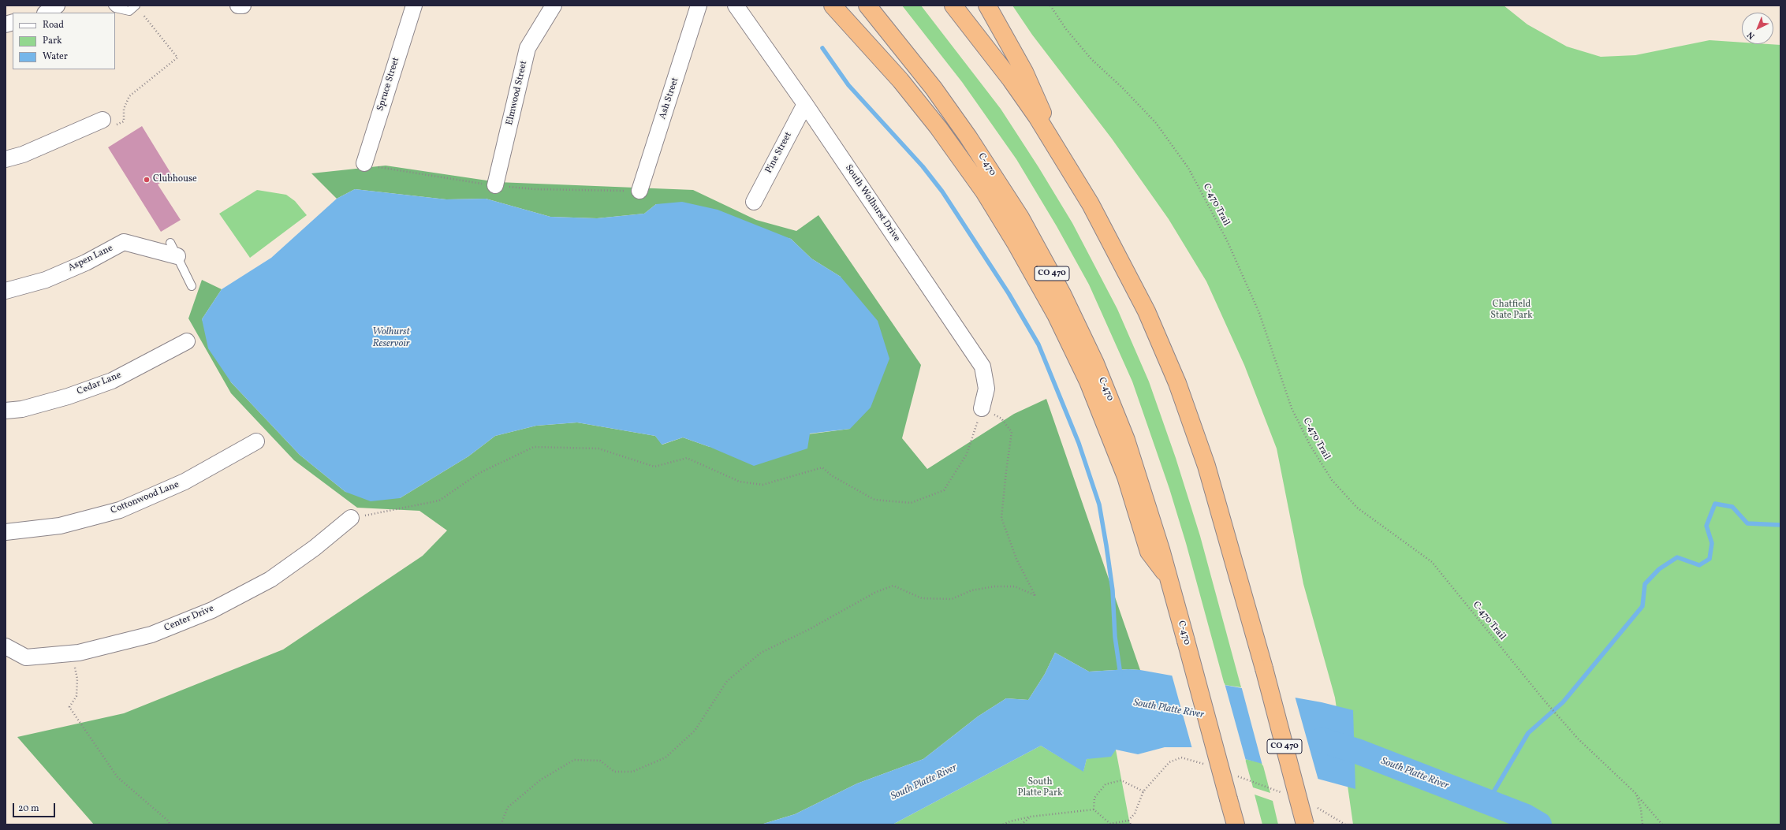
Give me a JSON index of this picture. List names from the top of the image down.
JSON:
{
  "streets": {
    "highway": ["C-470", "CO 470"],
    "street": [
      "Spruce Street",
      "Elmwood Street",
      "Ash Street",
      "Pine Street",
      "South Wolhurst Drive",
      "Aspen Lane",
      "Cedar Lane",
      "Cottonwood Lane",
      "Center Drive"
    ],
    "path": ["C-470 Trail"]
  },
  "crossings": [
    ["Pine Street", "South Wolhurst Drive"]
  ],
  "water": ["Wolhurst Reservoir", "South Platte River"],
  "parks": ["Chatfield State Park", "South Platte Park"],
  "places": ["Clubhouse"],
  "legend": ["Road", "Park", "Water"],
  "scale_bar": "20 m",
  "north": "bottom left"
}
